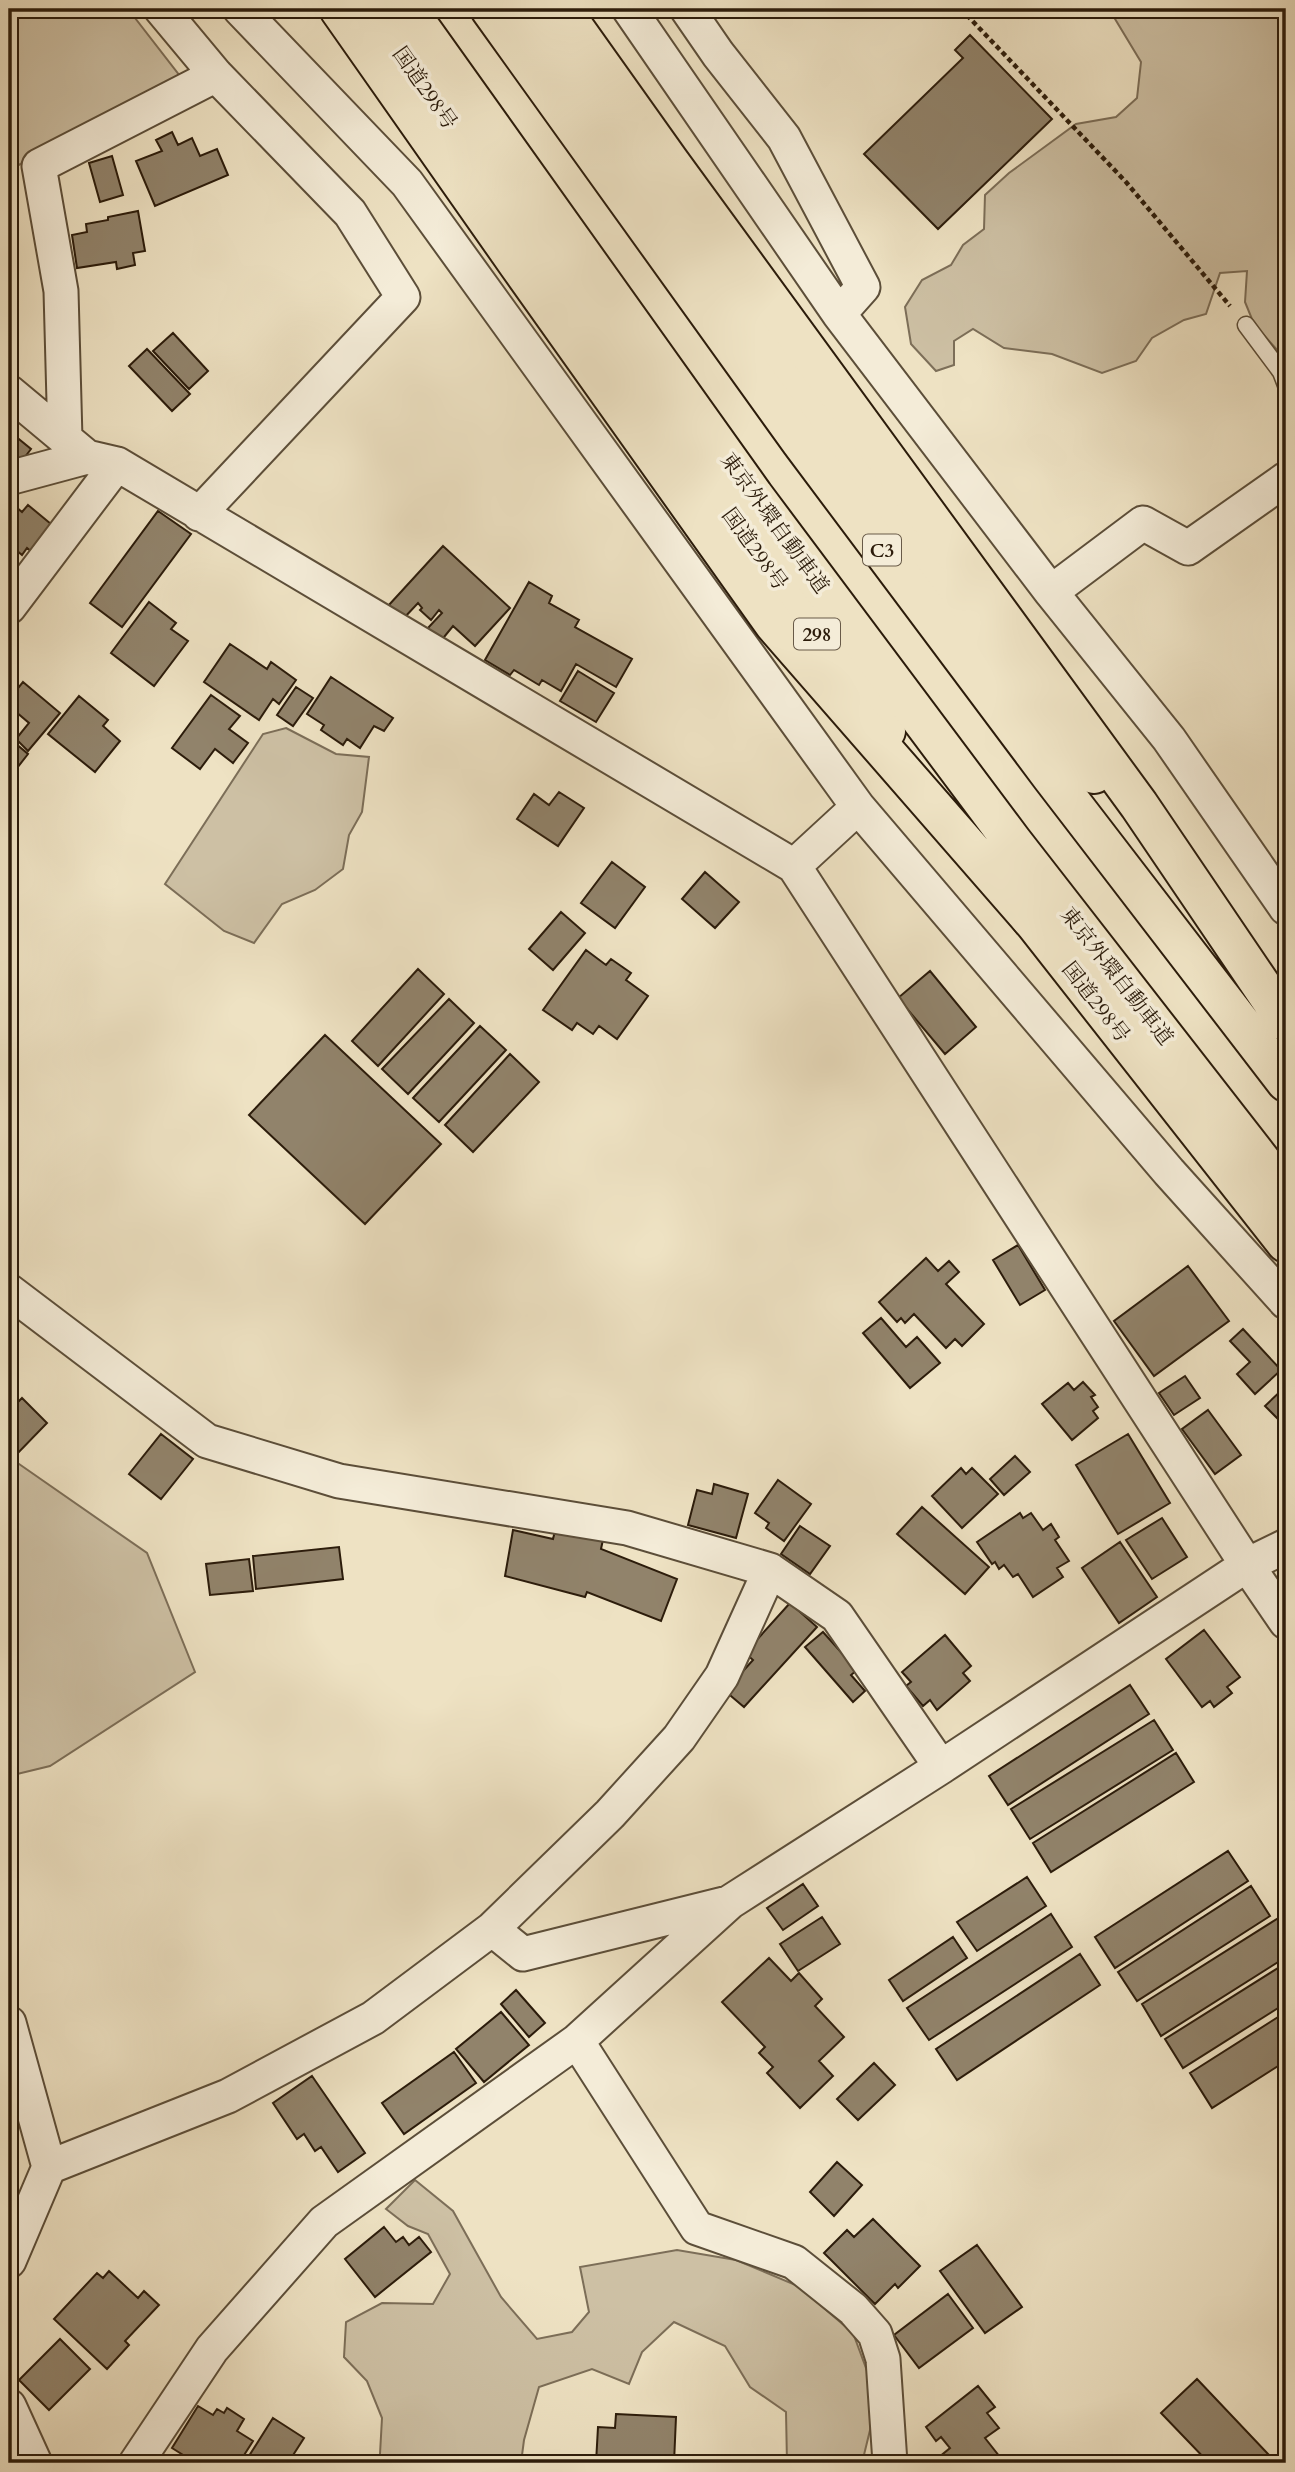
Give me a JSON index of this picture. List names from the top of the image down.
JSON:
{
  "streets": {
    "highway": [
      "国道298号",
      "東京外環自動車道",
      "C3",
      "298"
    ]
  }
}
